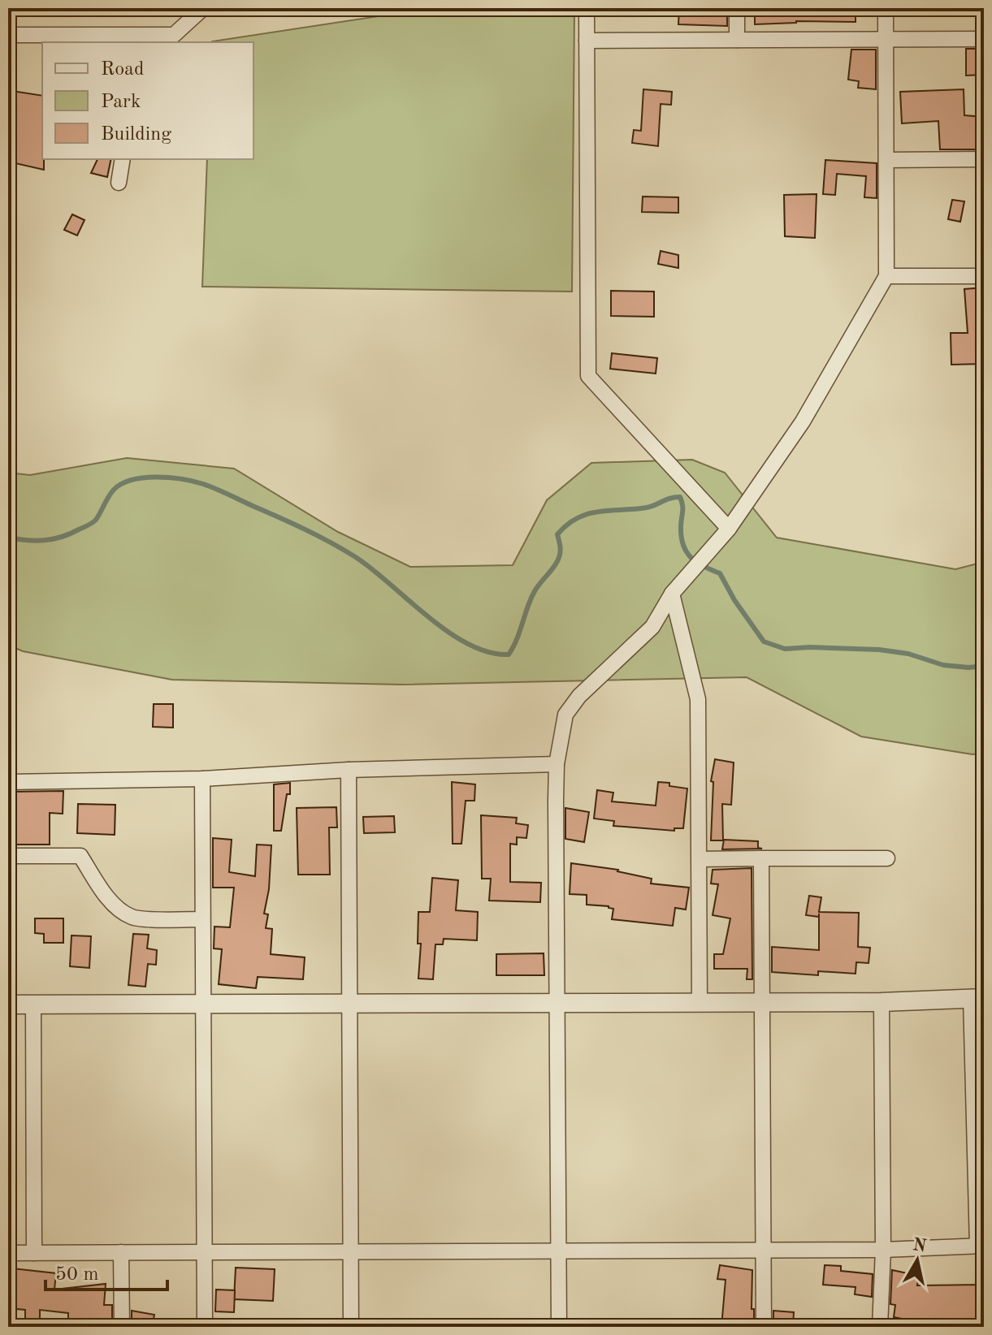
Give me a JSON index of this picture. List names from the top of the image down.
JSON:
{
  "legend": ["Road", "Park", "Building"],
  "scale_bar": "50 m",
  "north": "top"
}
